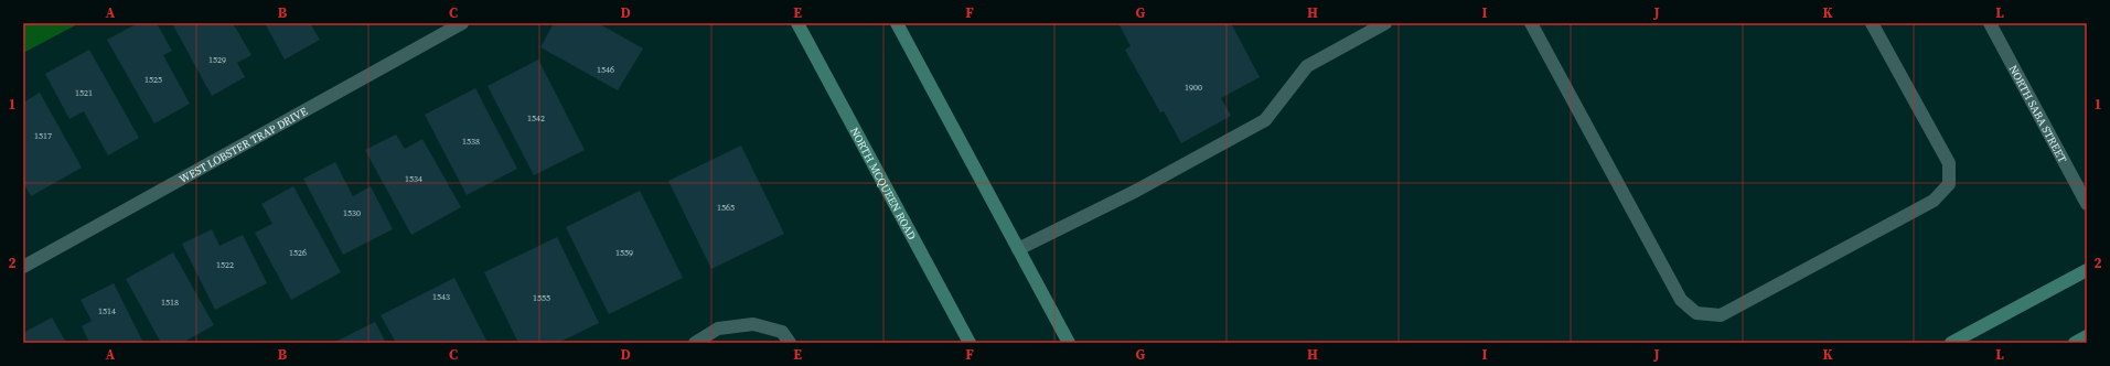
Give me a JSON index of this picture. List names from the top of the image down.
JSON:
{
  "streets": {
    "main road": ["NORTH MCQUEEN ROAD"],
    "street": ["NORTH SABA STREET", "WEST LOBSTER TRAP DRIVE"]
  },
  "house_numbers": [
    "1529",
    "1546",
    "1525",
    "1900",
    "1521",
    "1542",
    "1517",
    "1538",
    "1534",
    "1565",
    "1530",
    "1526",
    "1559",
    "1522",
    "1543",
    "1555",
    "1518",
    "1514"
  ],
  "grid": {
    "columns": [
      "A",
      "B",
      "C",
      "D",
      "E",
      "F",
      "G",
      "H",
      "I",
      "J",
      "K",
      "L"
    ],
    "rows": ["1", "2"]
  }
}
